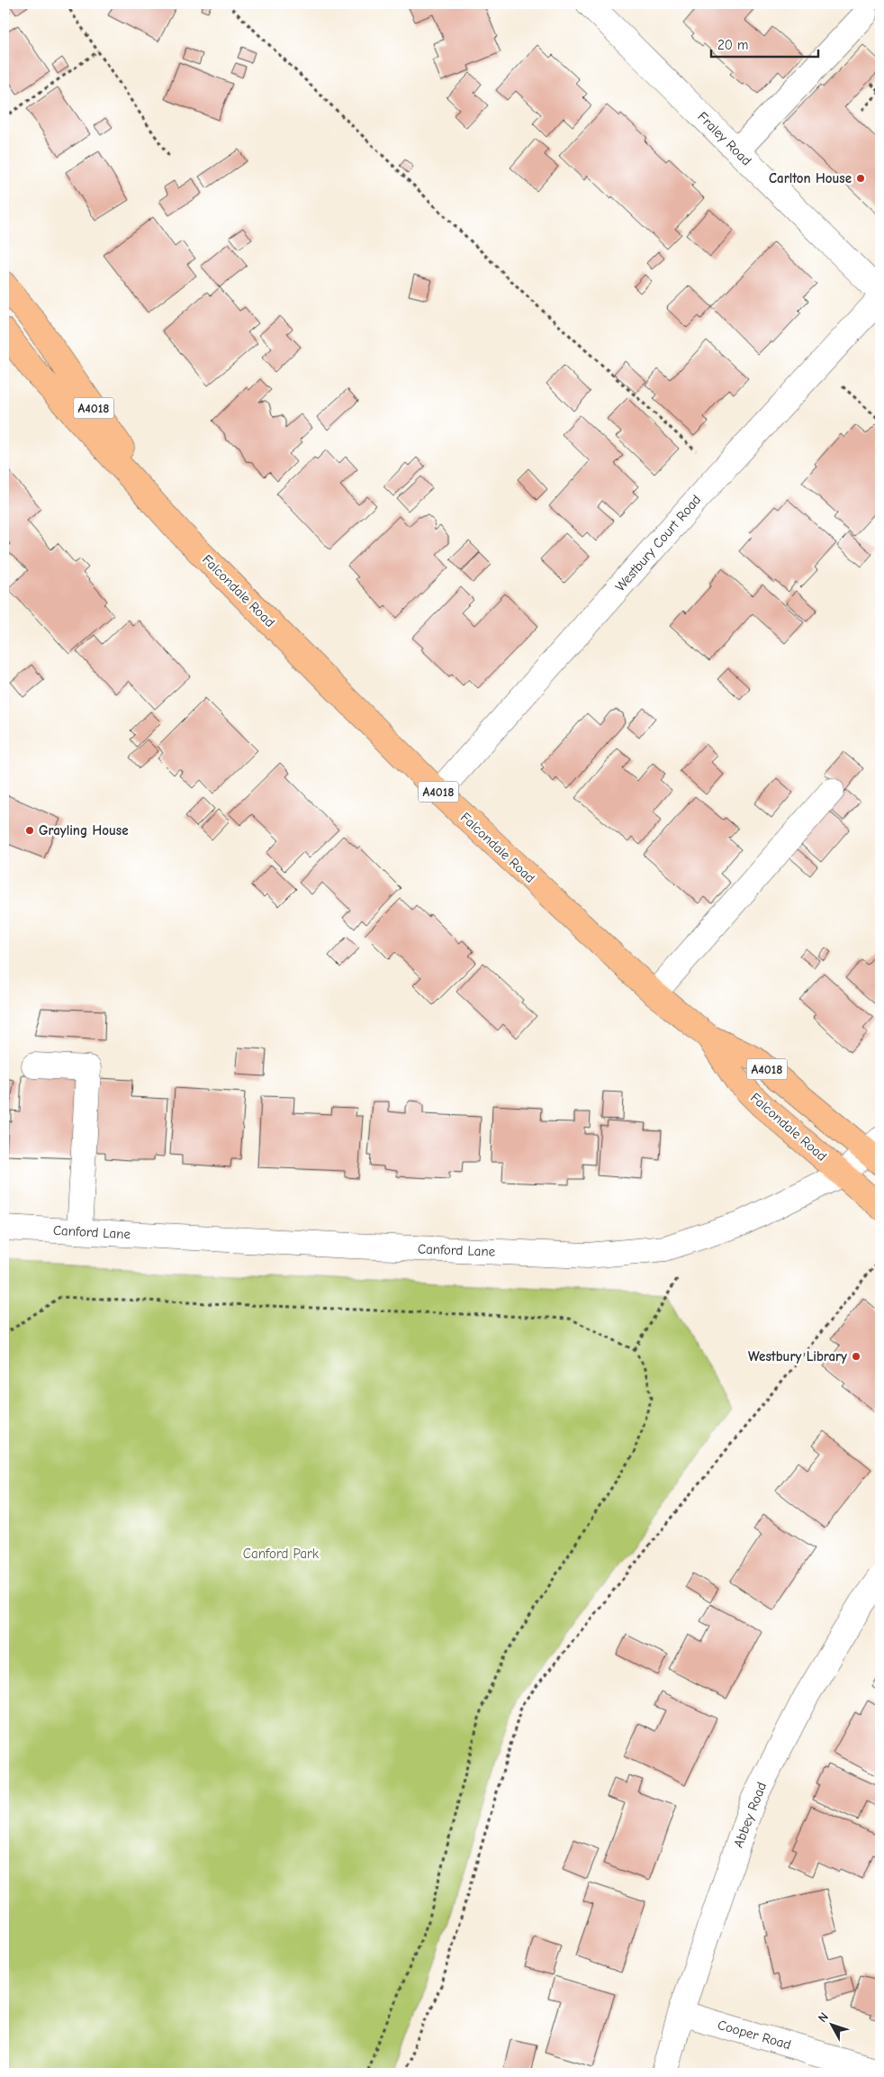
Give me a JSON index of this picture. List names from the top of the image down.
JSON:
{
  "streets": {
    "main road": ["A4018", "Falcondale Road"],
    "street": [
      "Fraley Road",
      "Westbury Court Road",
      "Canford Lane",
      "Abbey Road",
      "Cooper Road"
    ]
  },
  "crossings": [
    ["Westbury Court Road", "Falcondale Road"],
    ["Falcondale Road", "Canford Lane"],
    ["Abbey Road", "Cooper Road"]
  ],
  "parks": ["Canford Park"],
  "places": ["Carlton House", "Grayling House", "Westbury Library"],
  "scale_bar": "20 m",
  "north": "top left"
}
